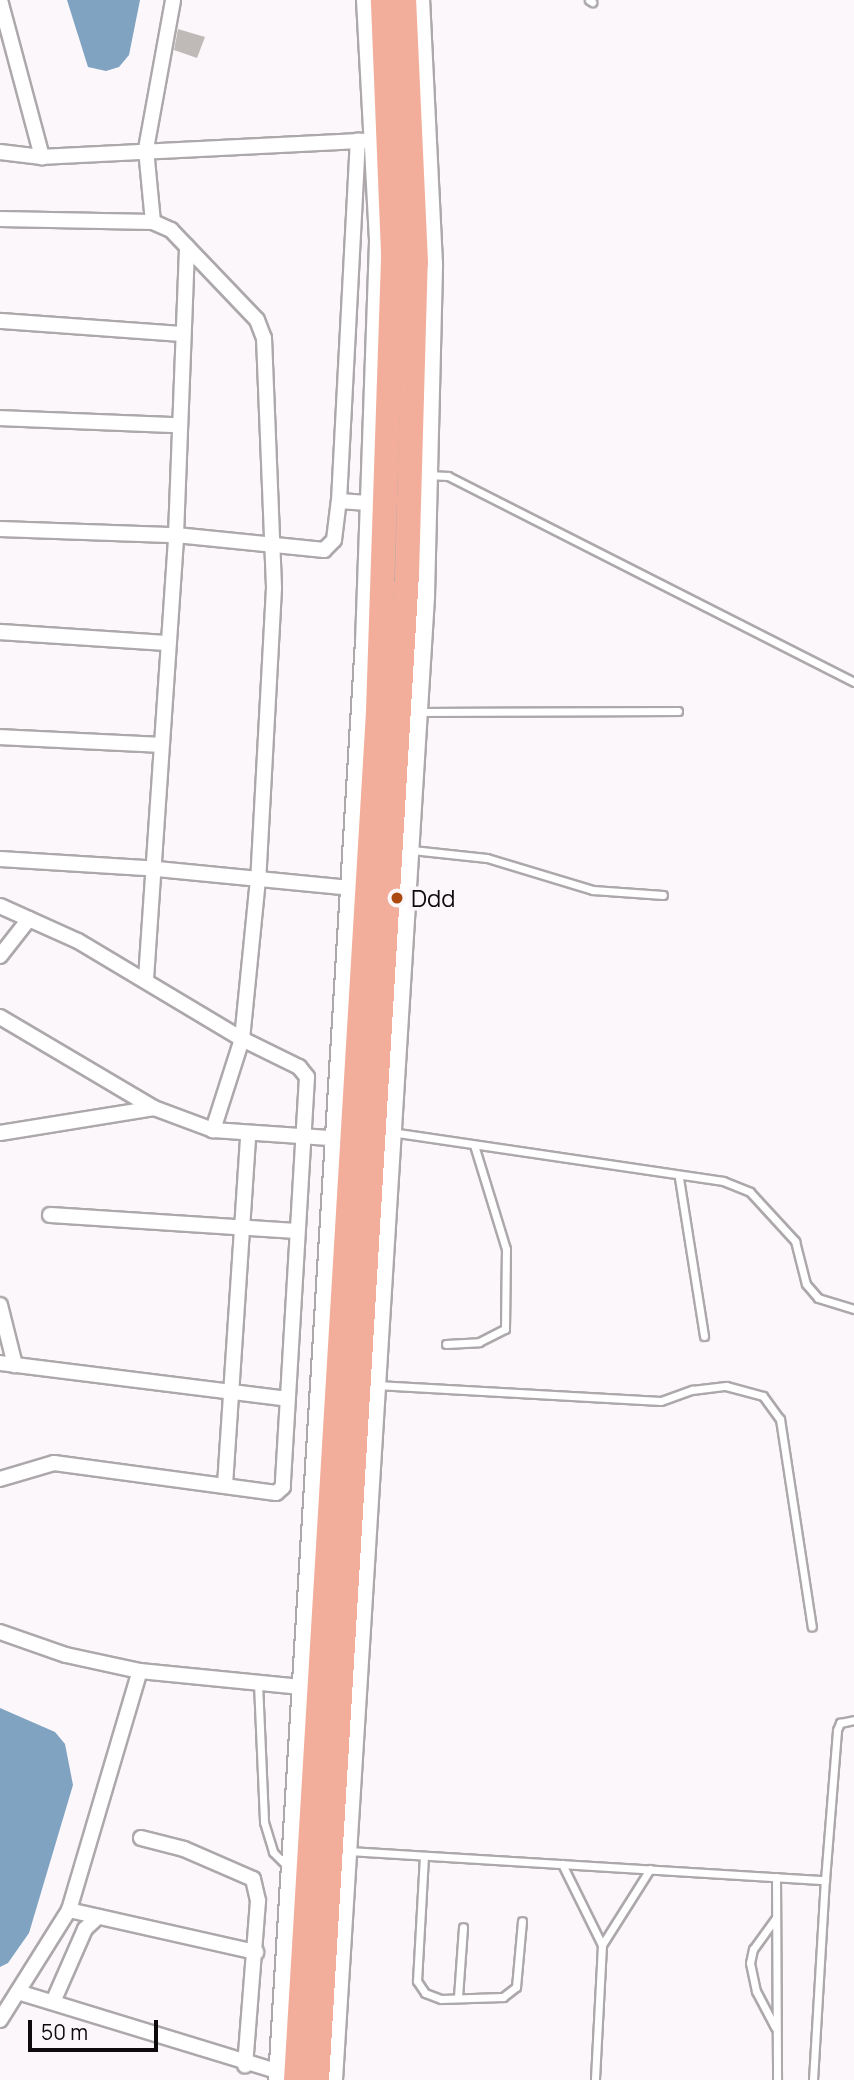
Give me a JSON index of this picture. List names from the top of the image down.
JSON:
{
  "places": ["Ddd"],
  "scale_bar": "50 m"
}
